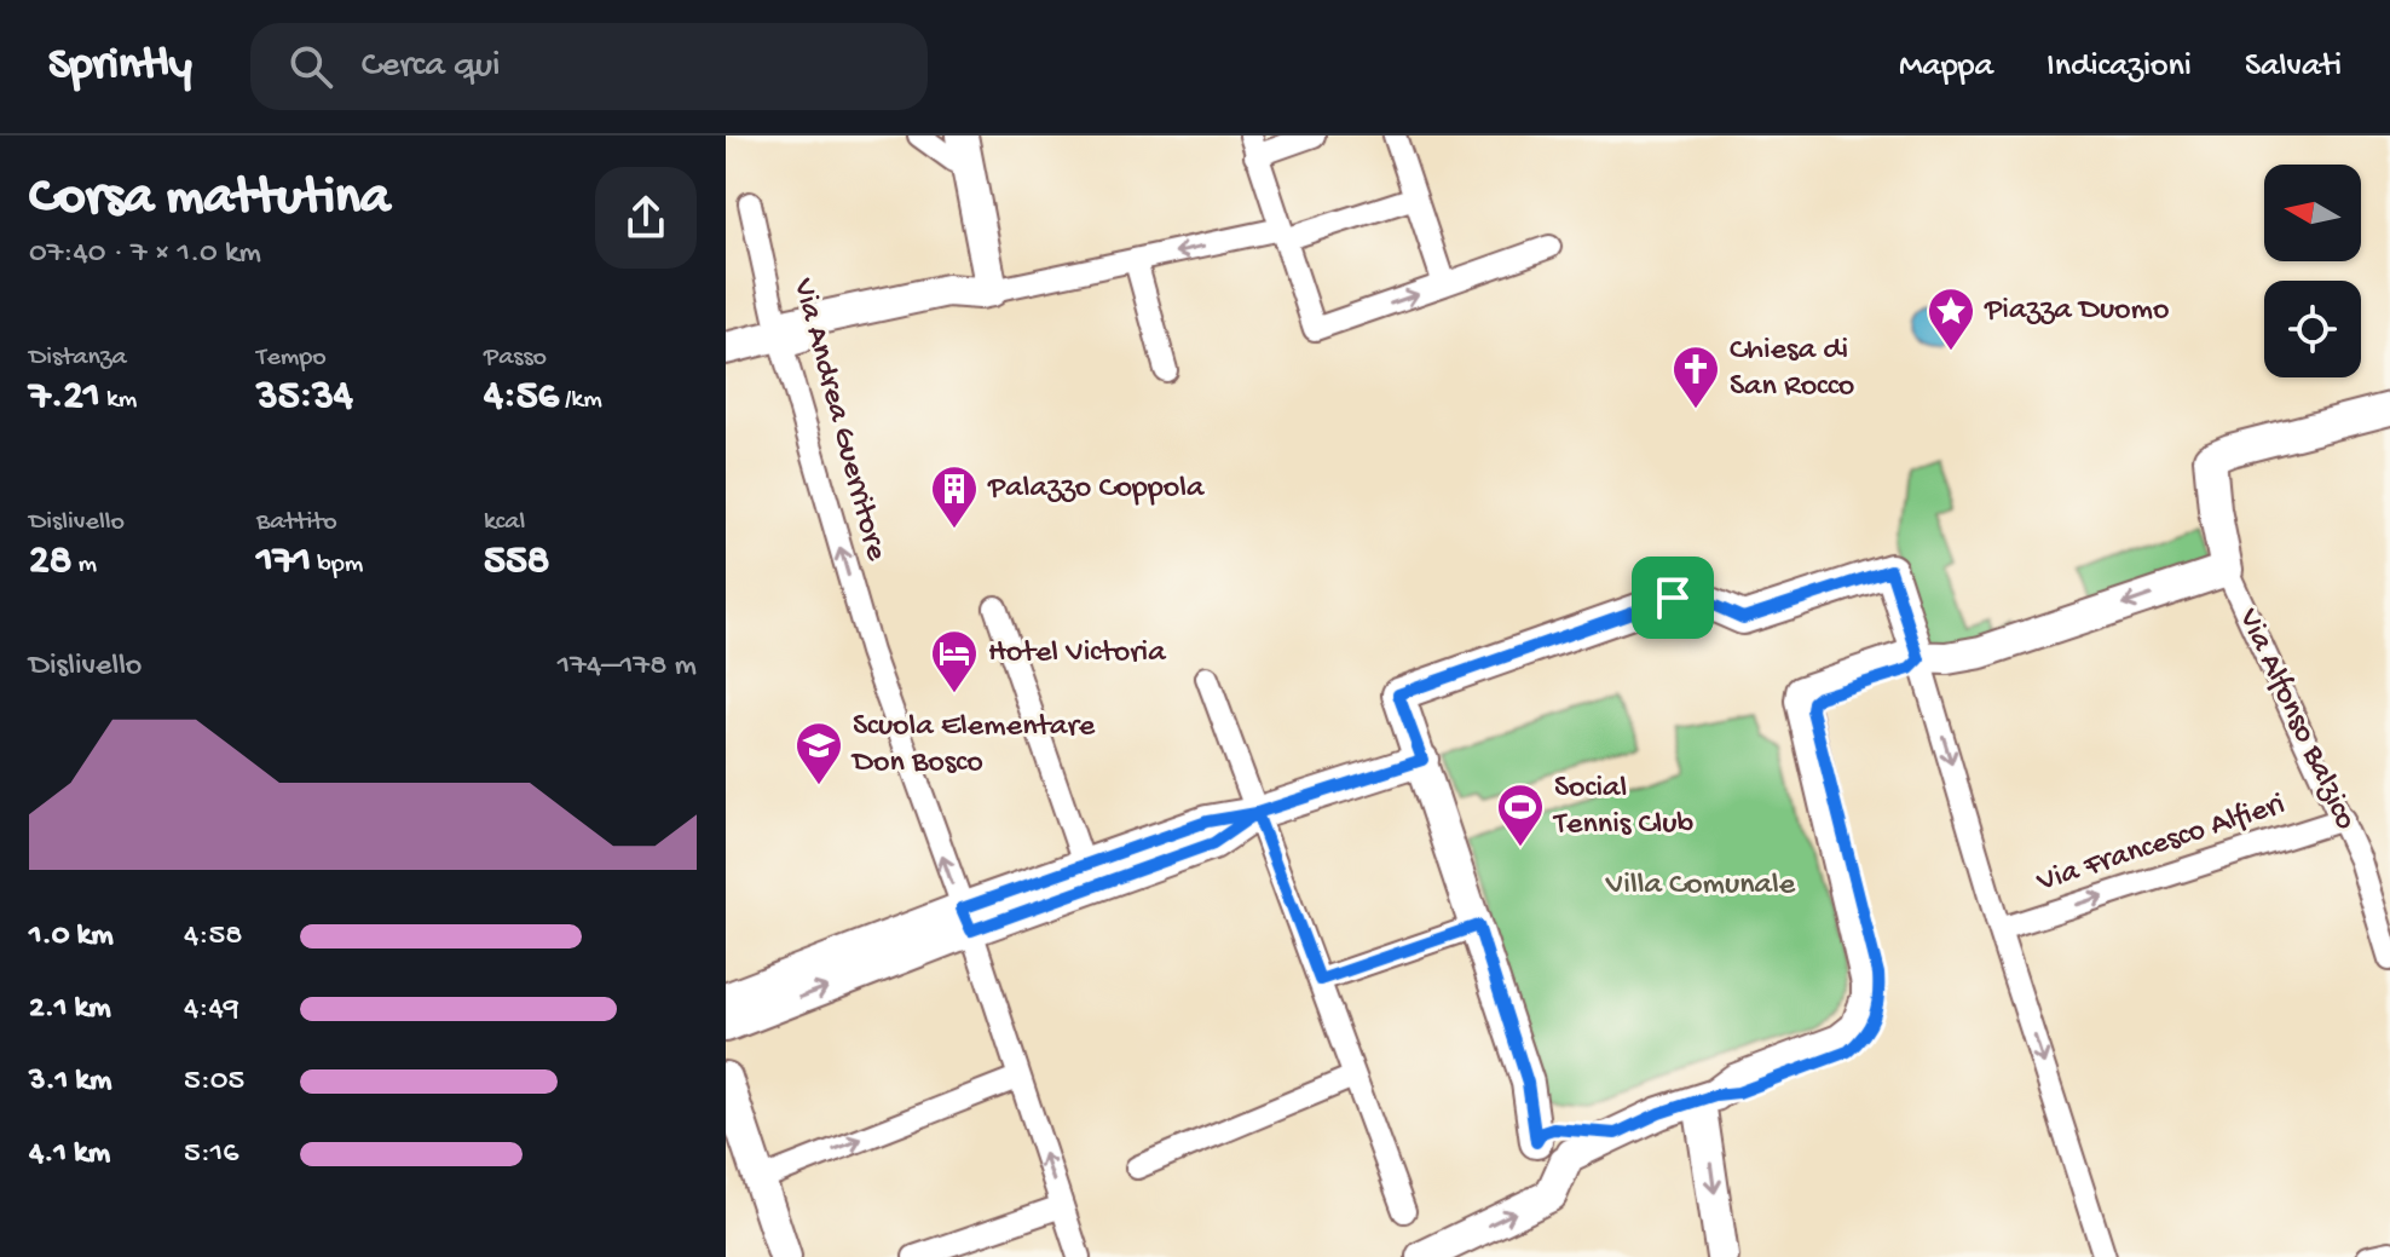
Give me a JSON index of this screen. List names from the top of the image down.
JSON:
{
  "streets": {
    "street": ["Via Andrea Guerritore", "Via Alfonso Balzico", "Via Francesco Alfieri"]
  },
  "crossings": [
    ["Via Alfonso Balzico", "Via Francesco Alfieri"]
  ],
  "one_way": ["Via Francesco Alfieri"],
  "parks": ["Villa Comunale"],
  "places": {
    "place": ["Piazza Duomo"],
    "church": ["Chiesa di San Rocco"],
    "building": ["Palazzo Coppola"],
    "hotel": ["Hotel Victoria"],
    "school or university": ["Scuola Elementare Don Bosco"],
    "sports": ["Social Tennis Club"]
  },
  "north": "left",
  "page": {
    "header": "Sprintly",
    "search": "Cerca qui",
    "nav": ["Mappa", "Indicazioni", "Salvati"],
    "heading": ["Corsa mattutina", "07:40 · 7 × 1.0 km"],
    "stats": [
      ["Distanza", "7.21 km"],
      ["Tempo", "35:34"],
      ["Passo", "4:56 /km"],
      ["Dislivello", "28 m"],
      ["Battito", "171 bpm"],
      ["kcal", "558"]
    ],
    "chart": ["Dislivello", "174–178 m"],
    "list": [
      {
        "name": "1.0 km",
        "note": "4:58"
      },
      {
        "name": "2.1 km",
        "note": "4:49"
      },
      {
        "name": "3.1 km",
        "note": "5:05"
      },
      {
        "name": "4.1 km",
        "note": "5:16"
      }
    ]
  }
}
